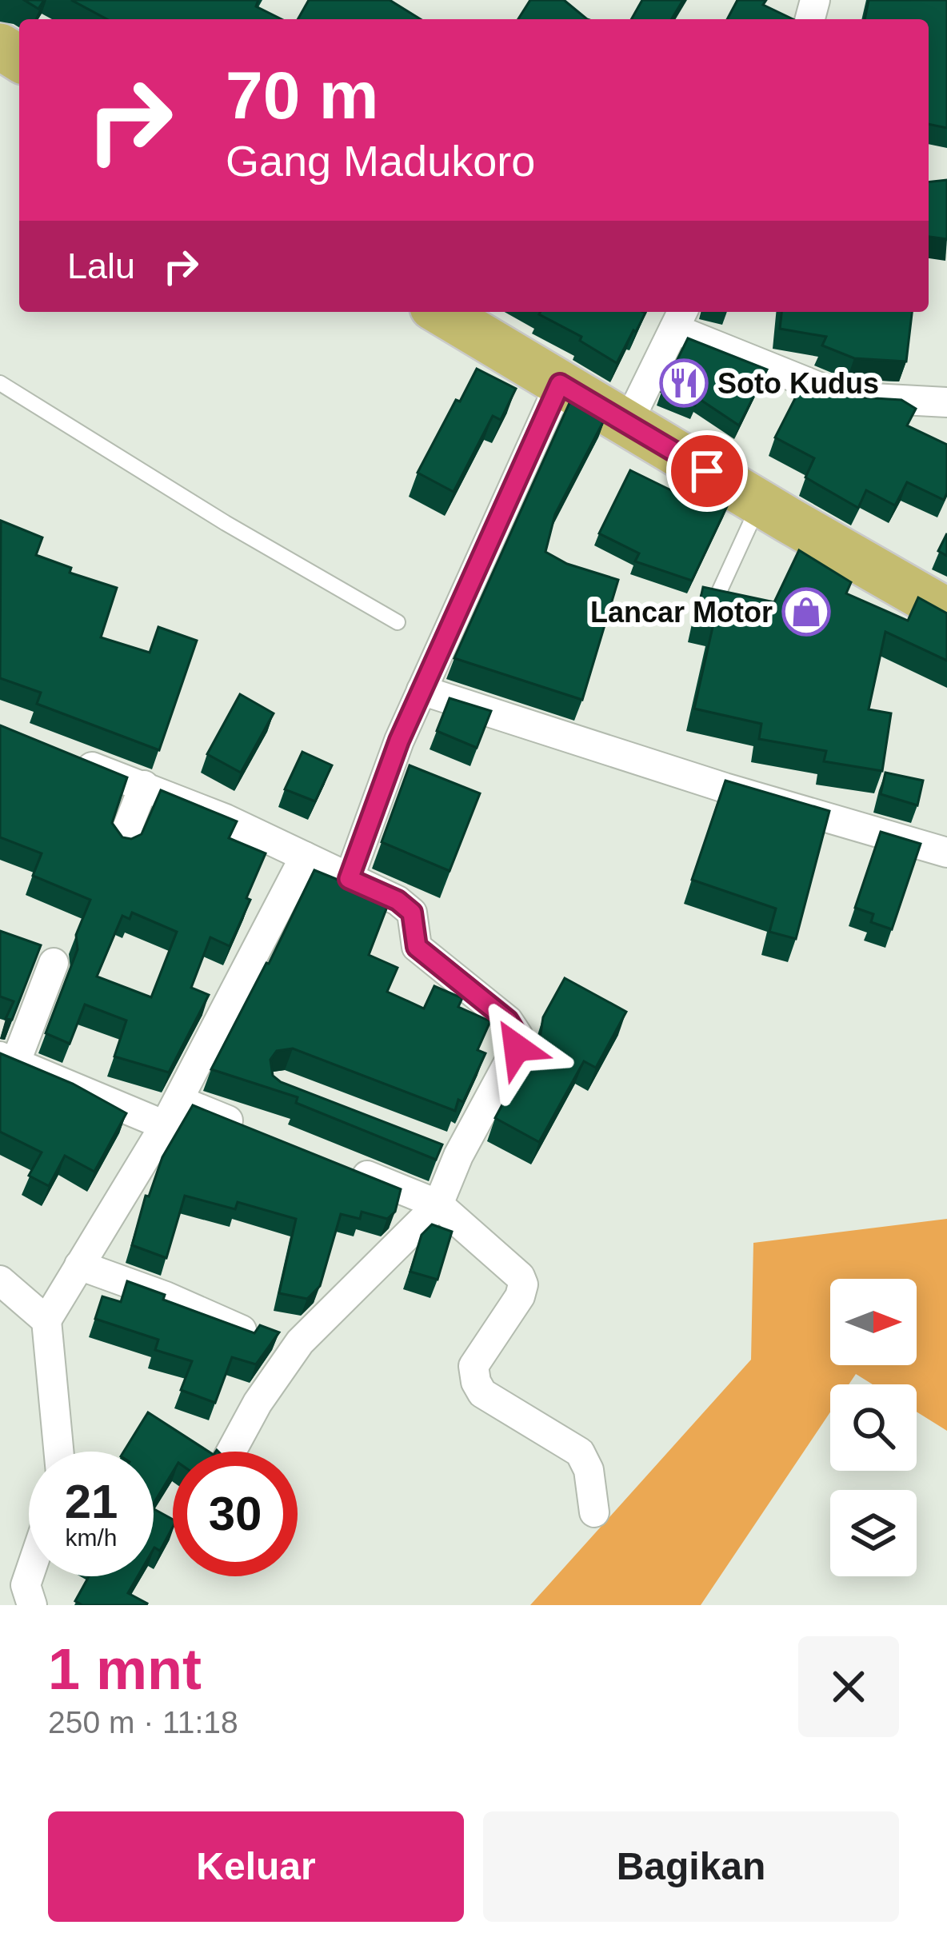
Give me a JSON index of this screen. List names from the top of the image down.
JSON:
{
  "places": {
    "restaurant": ["Soto Kudus"],
    "shop": ["Lancar Motor"]
  },
  "north": "right",
  "page": {
    "turn": ["70 m", "Gang Madukoro"],
    "then": "Lalu",
    "speed": "21 km/h",
    "limit": "30",
    "heading": ["1 mnt", "250 m · 11:18"],
    "buttons": ["Keluar", "Bagikan"]
  }
}
